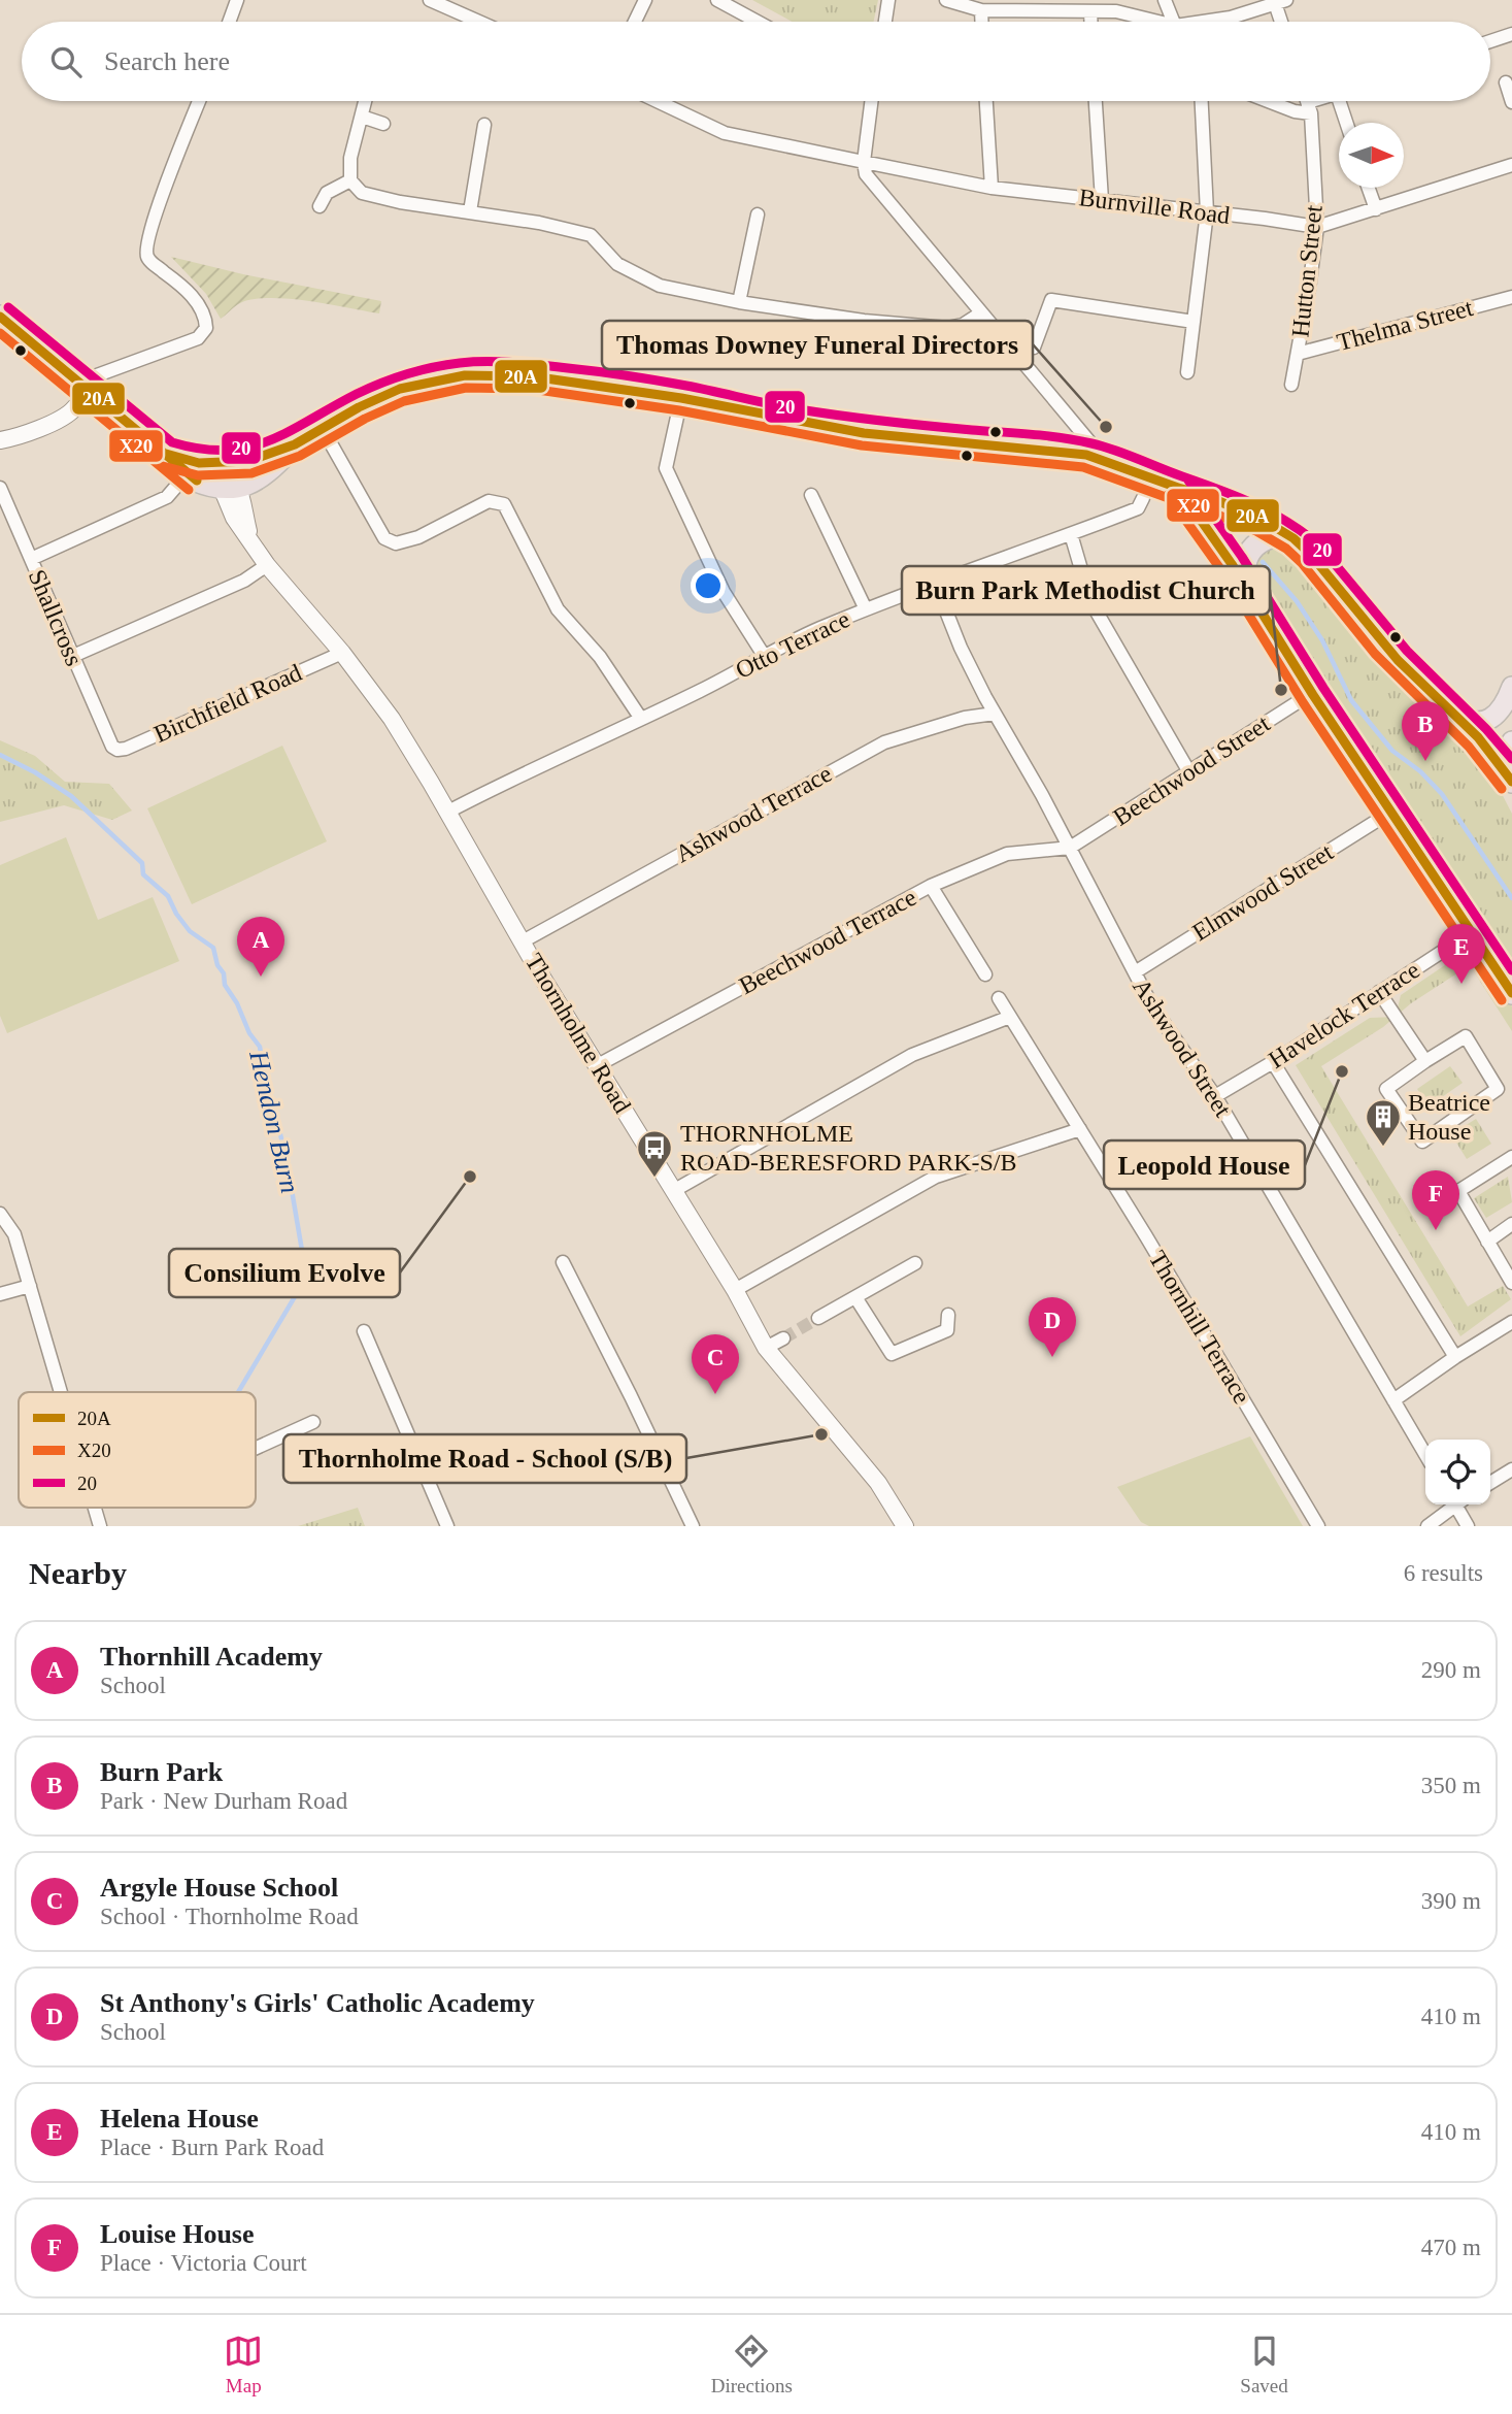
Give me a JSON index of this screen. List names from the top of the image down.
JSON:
{
  "streets": {
    "street": [
      "Burnville Road",
      "Hutton Street",
      "Thelma Street",
      "Shallcross",
      "Otto Terrace",
      "Birchfield Road",
      "Beechwood Street",
      "Ashwood Terrace",
      "Elmwood Street",
      "Beechwood Terrace",
      "Havelock Terrace",
      "Thornholme Road",
      "Ashwood Street",
      "Thornhill Terrace"
    ]
  },
  "crossings": [
    ["Burnville Road", "Hutton Street"],
    ["Hutton Street", "Thelma Street"],
    ["Shallcross", "Birchfield Road"],
    ["Otto Terrace", "Thornholme Road"],
    ["Otto Terrace", "Ashwood Street"],
    ["Birchfield Road", "Thornholme Road"],
    ["Beechwood Street", "Beechwood Terrace"],
    ["Beechwood Street", "Ashwood Street"],
    ["Ashwood Terrace", "Thornholme Road"],
    ["Ashwood Terrace", "Ashwood Street"],
    ["Elmwood Street", "Ashwood Street"],
    ["Beechwood Terrace", "Thornholme Road"],
    ["Beechwood Terrace", "Ashwood Street"],
    ["Havelock Terrace", "Ashwood Street"]
  ],
  "water": ["Hendon Burn"],
  "places": {
    "other": [
      "Thomas Downey Funeral Directors",
      "Burn Park Methodist Church",
      "Leopold House",
      "Consilium Evolve",
      "Thornholme Road - School (S/B)"
    ],
    "building": ["Beatrice House"],
    "bus stop": ["THORNHOLME ROAD-BERESFORD PARK-S/B"]
  },
  "lines": ["transit line 20", "transit line 20A", "transit line X20"],
  "legend": ["20A", "X20", "20"],
  "north": "right",
  "page": {
    "search": "Search here",
    "pins": [
      "B",
      "A",
      "E",
      "F",
      "D",
      "C"
    ],
    "heading": ["Nearby", "6 results"],
    "list": [
      {
        "mark": "A",
        "name": "Thornhill Academy",
        "note": "School",
        "value": "290 m"
      },
      {
        "mark": "B",
        "name": "Burn Park",
        "note": "Park · New Durham Road",
        "value": "350 m"
      },
      {
        "mark": "C",
        "name": "Argyle House School",
        "note": "School · Thornholme Road",
        "value": "390 m"
      },
      {
        "mark": "D",
        "name": "St Anthony's Girls' Catholic Academy",
        "note": "School",
        "value": "410 m"
      },
      {
        "mark": "E",
        "name": "Helena House",
        "note": "Place · Burn Park Road",
        "value": "410 m"
      },
      {
        "mark": "F",
        "name": "Louise House",
        "note": "Place · Victoria Court",
        "value": "470 m"
      }
    ],
    "nav": ["Map", "Directions", "Saved"]
  }
}
